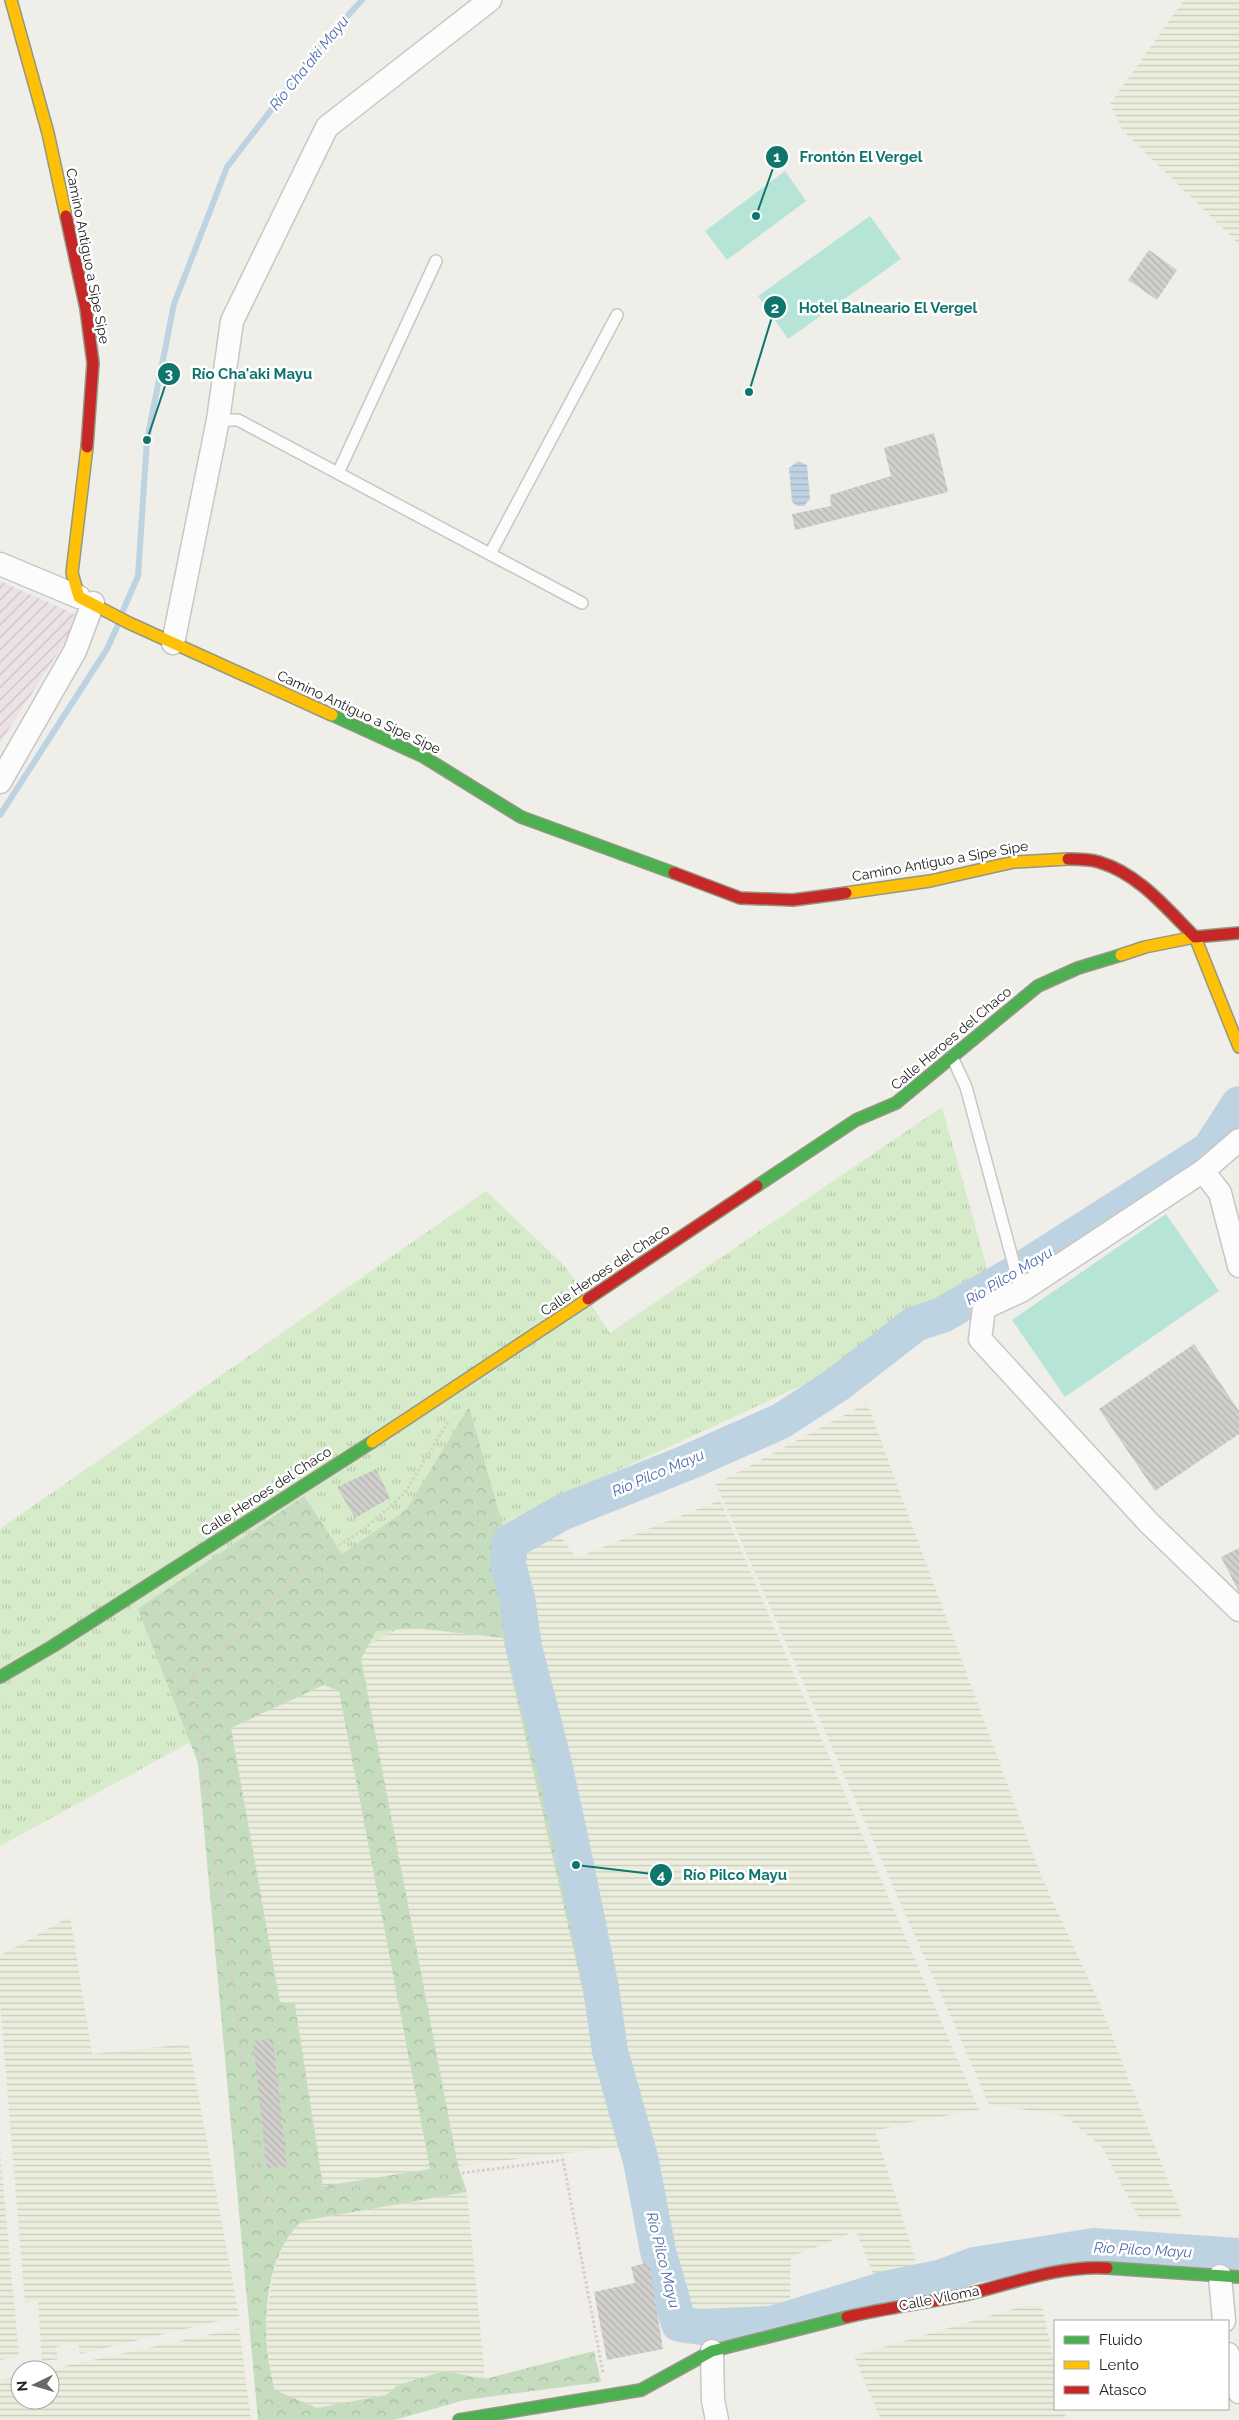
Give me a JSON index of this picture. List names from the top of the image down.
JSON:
{
  "streets": {
    "street": ["Camino Antiguo a Sipe Sipe", "Calle Heroes del Chaco", "Calle Viloma"]
  },
  "crossings": [
    ["Camino Antiguo a Sipe Sipe", "Calle Heroes del Chaco"]
  ],
  "water": ["Río Cha'aki Mayu", "Río Pilco Mayu"],
  "places": [
    "Frontón El Vergel",
    "Hotel Balneario El Vergel",
    "Río Cha'aki Mayu",
    "Río Pilco Mayu"
  ],
  "legend": ["Fluido", "Lento", "Atasco"],
  "north": "left"
}
